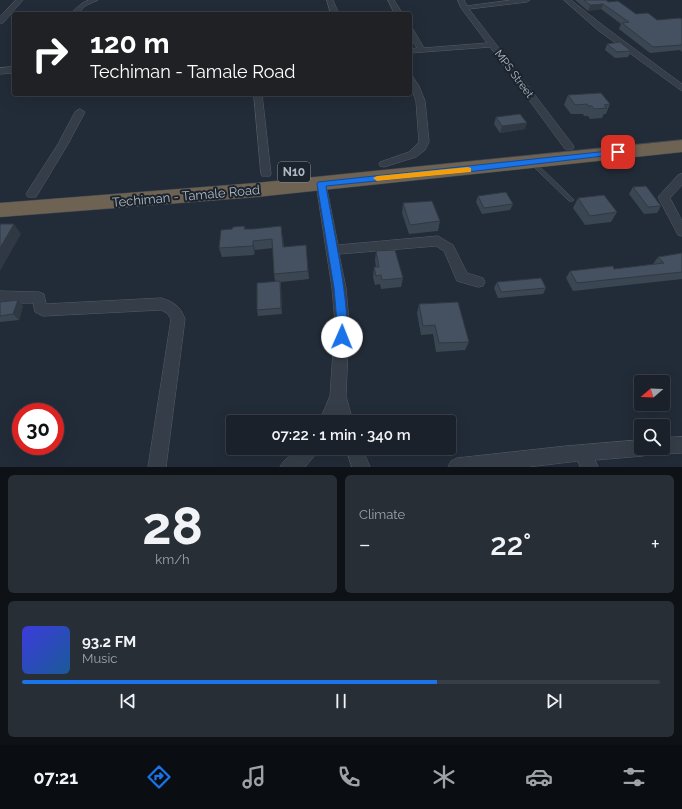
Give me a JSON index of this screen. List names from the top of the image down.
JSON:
{
  "streets": {
    "highway": ["N10", "Techiman - Tamale Road"],
    "street": ["MPS Street"]
  },
  "crossings": [
    ["MPS Street", "Techiman - Tamale Road"]
  ],
  "north": "left",
  "page": {
    "turn": ["120 m", "Techiman - Tamale Road"],
    "limit": "30",
    "trip": "07:22 · 1 min · 340 m",
    "tile": [
      ["28", "km/h"],
      "Climate"
    ],
    "heat": ["−", "22°", "+"],
    "song": ["93.2 FM", "Music"],
    "tabs": "07:21"
  }
}
